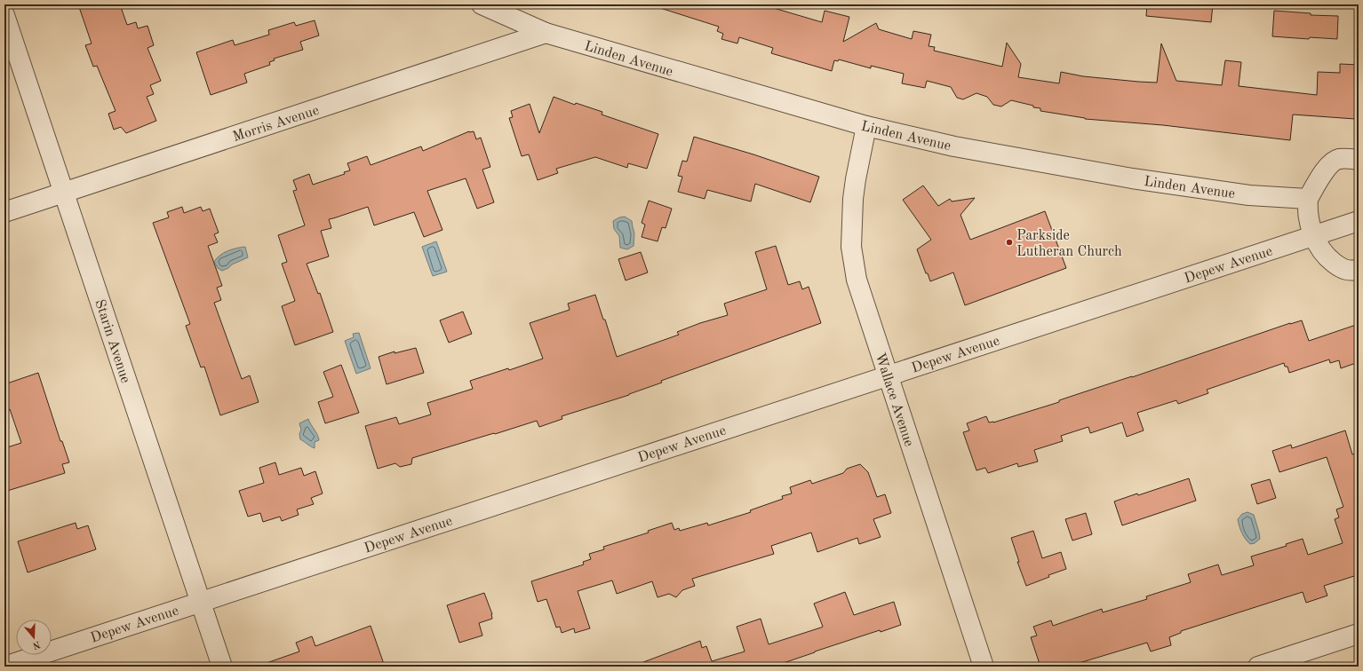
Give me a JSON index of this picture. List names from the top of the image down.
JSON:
{
  "streets": {
    "street": [
      "Linden Avenue",
      "Morris Avenue",
      "Depew Avenue",
      "Starin Avenue",
      "Wallace Avenue"
    ]
  },
  "crossings": [
    ["Linden Avenue", "Morris Avenue"],
    ["Linden Avenue", "Wallace Avenue"],
    ["Morris Avenue", "Starin Avenue"],
    ["Depew Avenue", "Starin Avenue"],
    ["Depew Avenue", "Wallace Avenue"]
  ],
  "places": ["Parkside Lutheran Church"],
  "north": "bottom"
}
